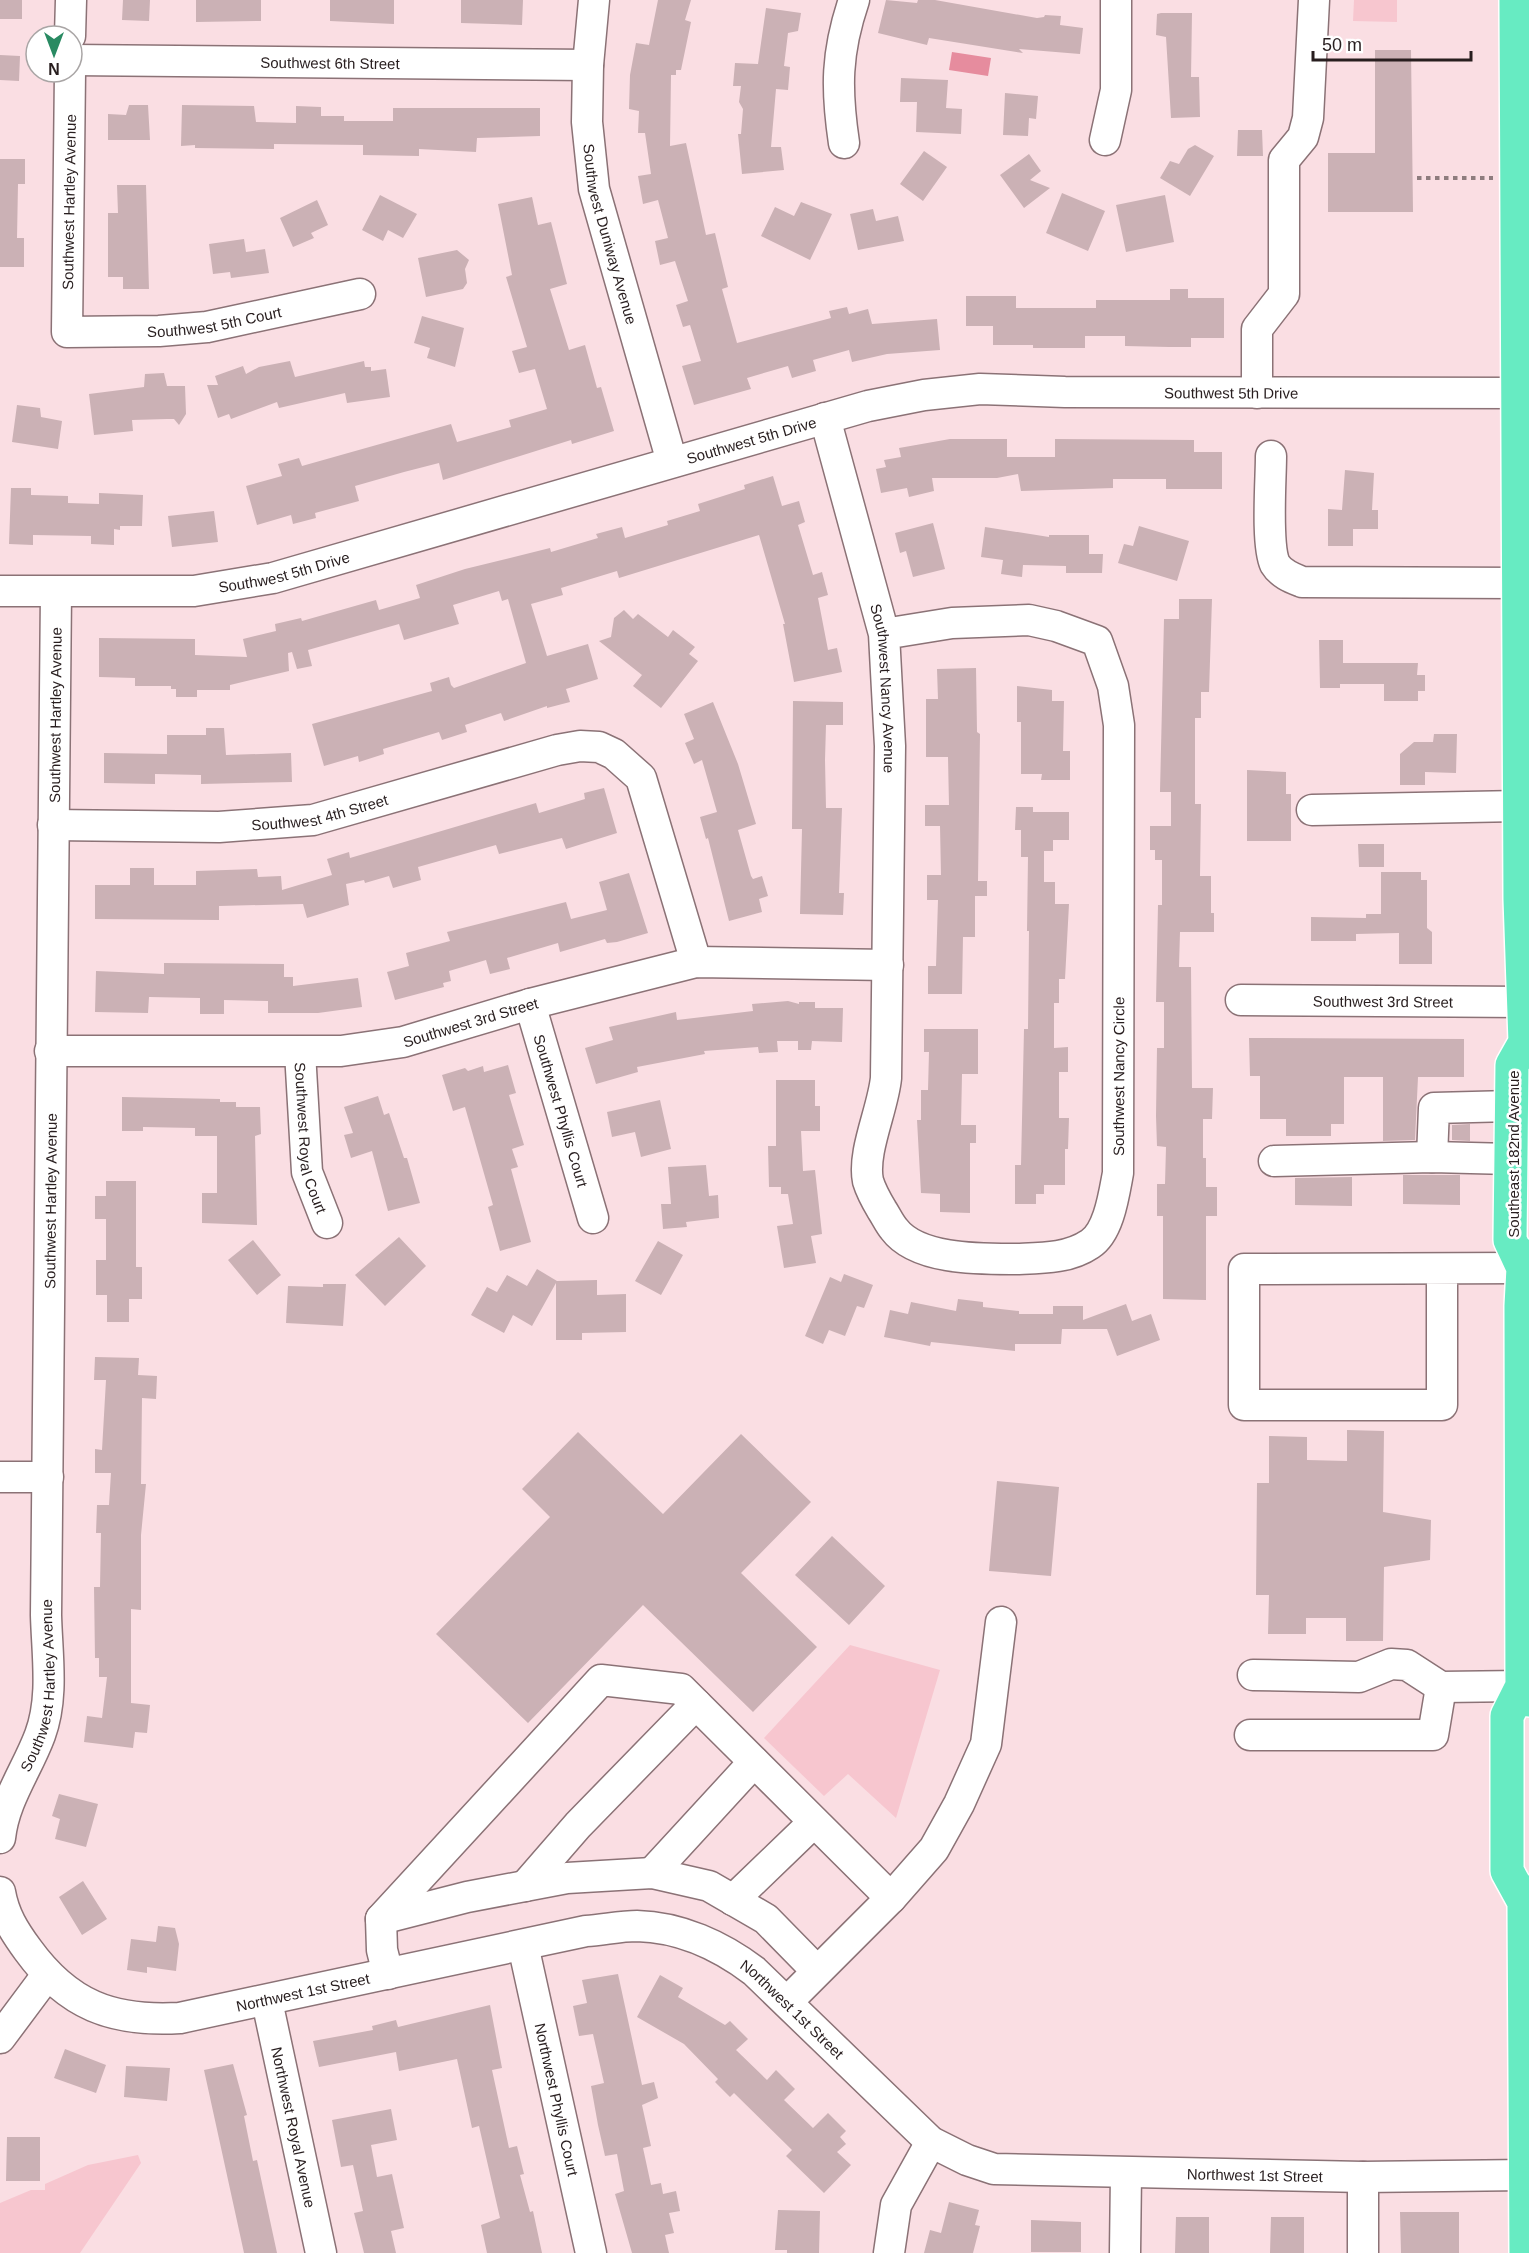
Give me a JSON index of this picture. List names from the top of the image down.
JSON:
{
  "streets": {
    "main road": ["Southeast 182nd Avenue"],
    "street": [
      "Southwest 6th Street",
      "Southwest Hartley Avenue",
      "Southwest Duniway Avenue",
      "Southwest 5th Court",
      "Southwest 5th Drive",
      "Southwest Nancy Avenue",
      "Southwest 4th Street",
      "Southwest 3rd Street",
      "Southwest Nancy Circle",
      "Southwest Phyllis Court",
      "Southwest Royal Court",
      "Northwest 1st Street",
      "Northwest Phyllis Court",
      "Northwest Royal Avenue"
    ]
  },
  "crossings": [
    ["Southwest 6th Street", "Southwest Duniway Avenue"],
    ["Southwest Hartley Avenue", "Southwest 5th Court"],
    ["Southwest Hartley Avenue", "Southwest 5th Drive"],
    ["Southwest Hartley Avenue", "Southwest 4th Street"],
    ["Southwest Hartley Avenue", "Southwest 3rd Street"],
    ["Southwest Duniway Avenue", "Southwest 5th Drive"],
    ["Southwest 5th Drive", "Southwest Nancy Avenue"],
    ["Southwest 5th Drive", "Southeast 182nd Avenue"],
    ["Southwest Nancy Avenue", "Southwest 3rd Street"],
    ["Southwest Nancy Avenue", "Southwest Nancy Circle"],
    ["Southwest 4th Street", "Southwest 3rd Street"],
    ["Southwest 3rd Street", "Southwest Nancy Circle"],
    ["Southwest 3rd Street", "Southwest Phyllis Court"],
    ["Southwest 3rd Street", "Southwest Royal Court"],
    ["Southwest 3rd Street", "Southeast 182nd Avenue"],
    ["Southeast 182nd Avenue", "Northwest 1st Street"],
    ["Northwest 1st Street", "Northwest Phyllis Court"],
    ["Northwest 1st Street", "Northwest Royal Avenue"]
  ],
  "scale_bar": "50 m",
  "north": "bottom"
}
